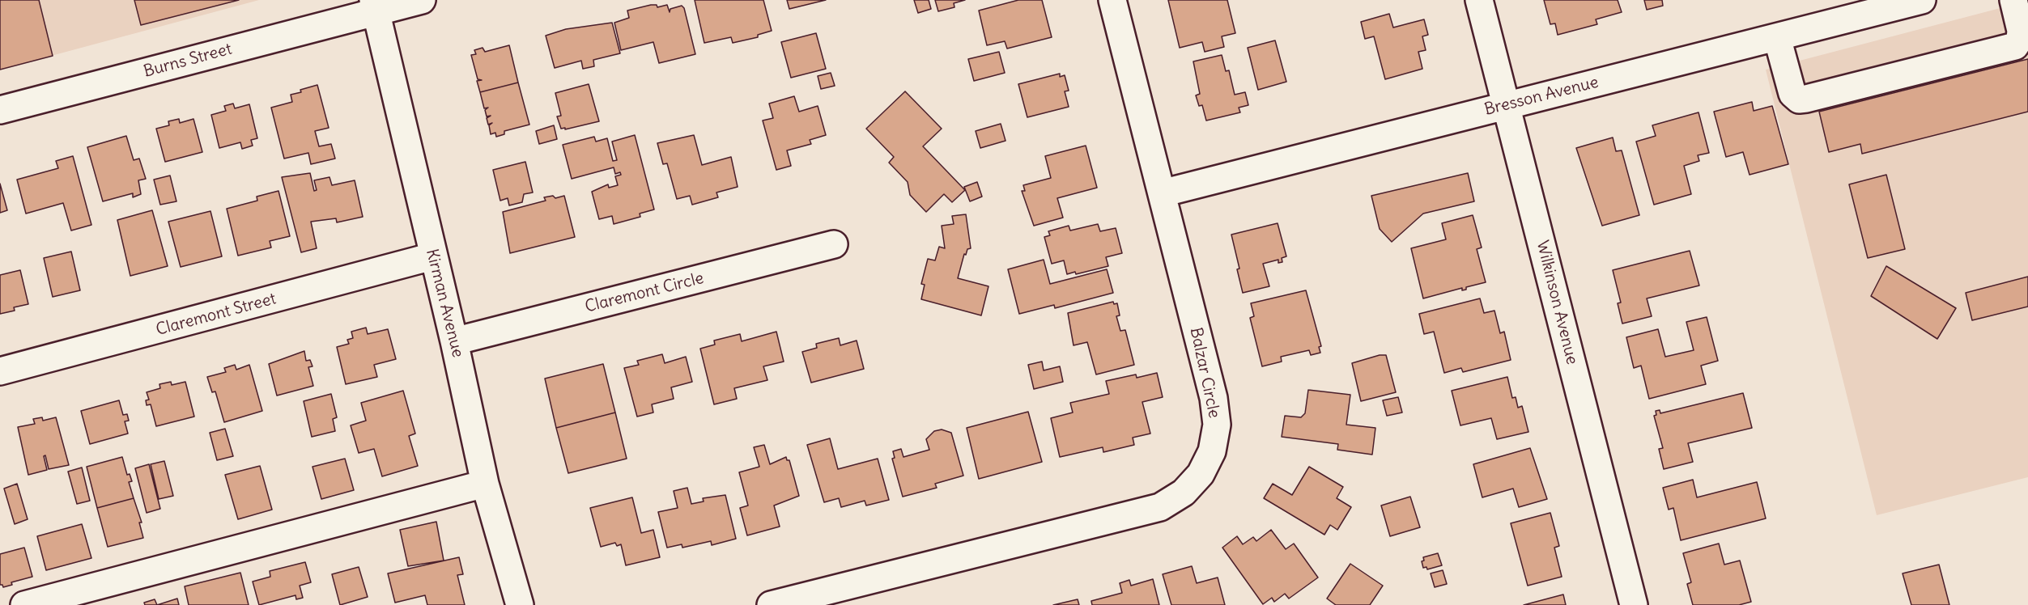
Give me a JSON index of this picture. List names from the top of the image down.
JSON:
{
  "streets": {
    "street": [
      "Burns Street",
      "Bresson Avenue",
      "Claremont Circle",
      "Wilkinson Avenue",
      "Kirman Avenue",
      "Claremont Street",
      "Balzar Circle"
    ]
  },
  "crossings": [
    ["Burns Street", "Kirman Avenue"],
    ["Bresson Avenue", "Wilkinson Avenue"],
    ["Bresson Avenue", "Balzar Circle"],
    ["Claremont Circle", "Kirman Avenue"],
    ["Kirman Avenue", "Claremont Street"]
  ]
}
